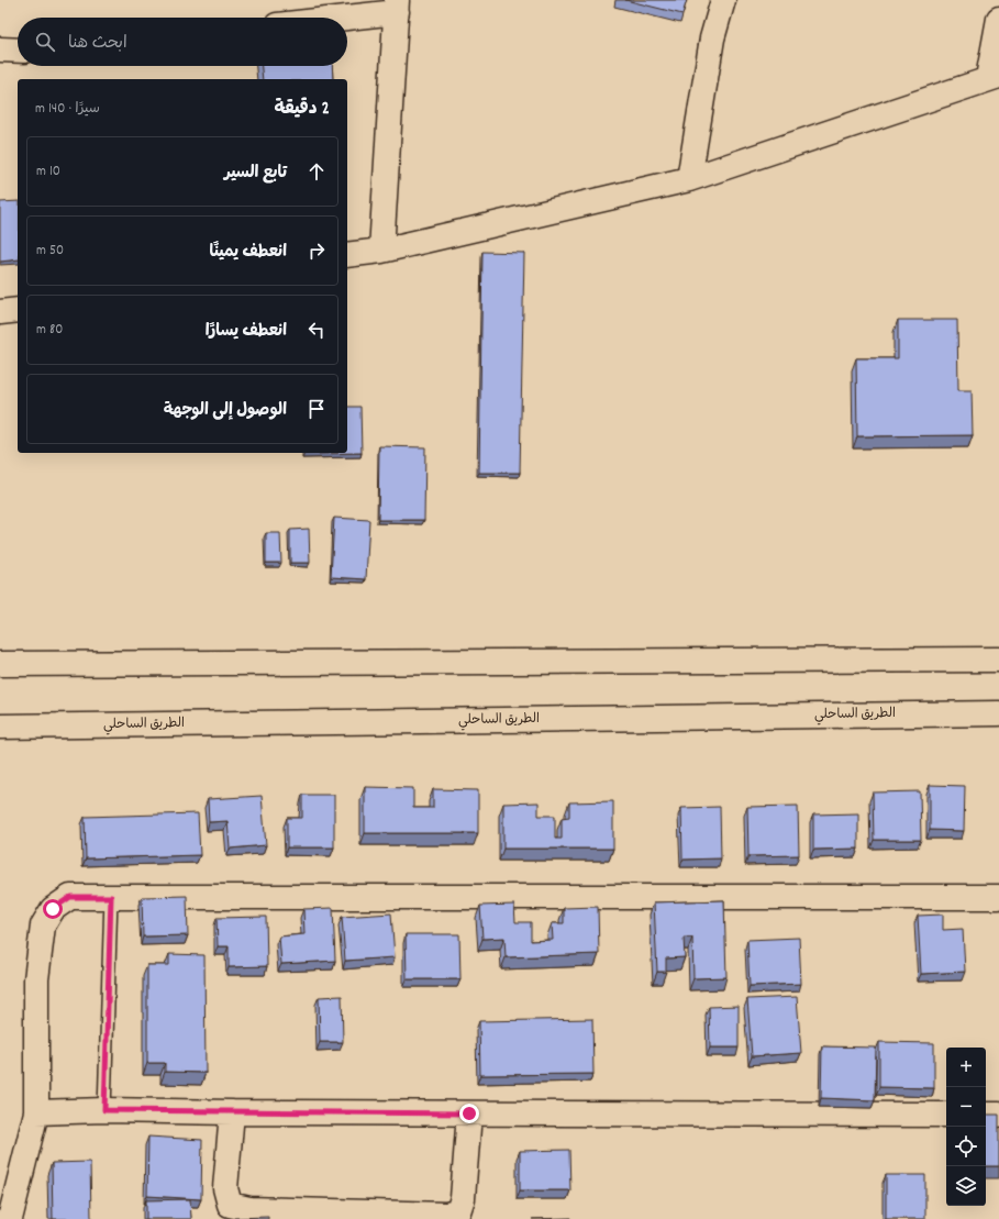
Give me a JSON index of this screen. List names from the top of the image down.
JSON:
{
  "streets": {
    "main road": ["الطريق الساحلي"]
  },
  "page": {
    "search": "ابحث هنا",
    "heading": ["2 دقيقة", "سيرًا · 140 m"],
    "list": [
      ["تابع السير", "10 m"],
      ["انعطف يمينًا", "50 m"],
      ["انعطف يسارًا", "80 m"],
      "الوصول إلى الوجهة"
    ],
    "map_buttons": ["+", "−"]
  }
}
